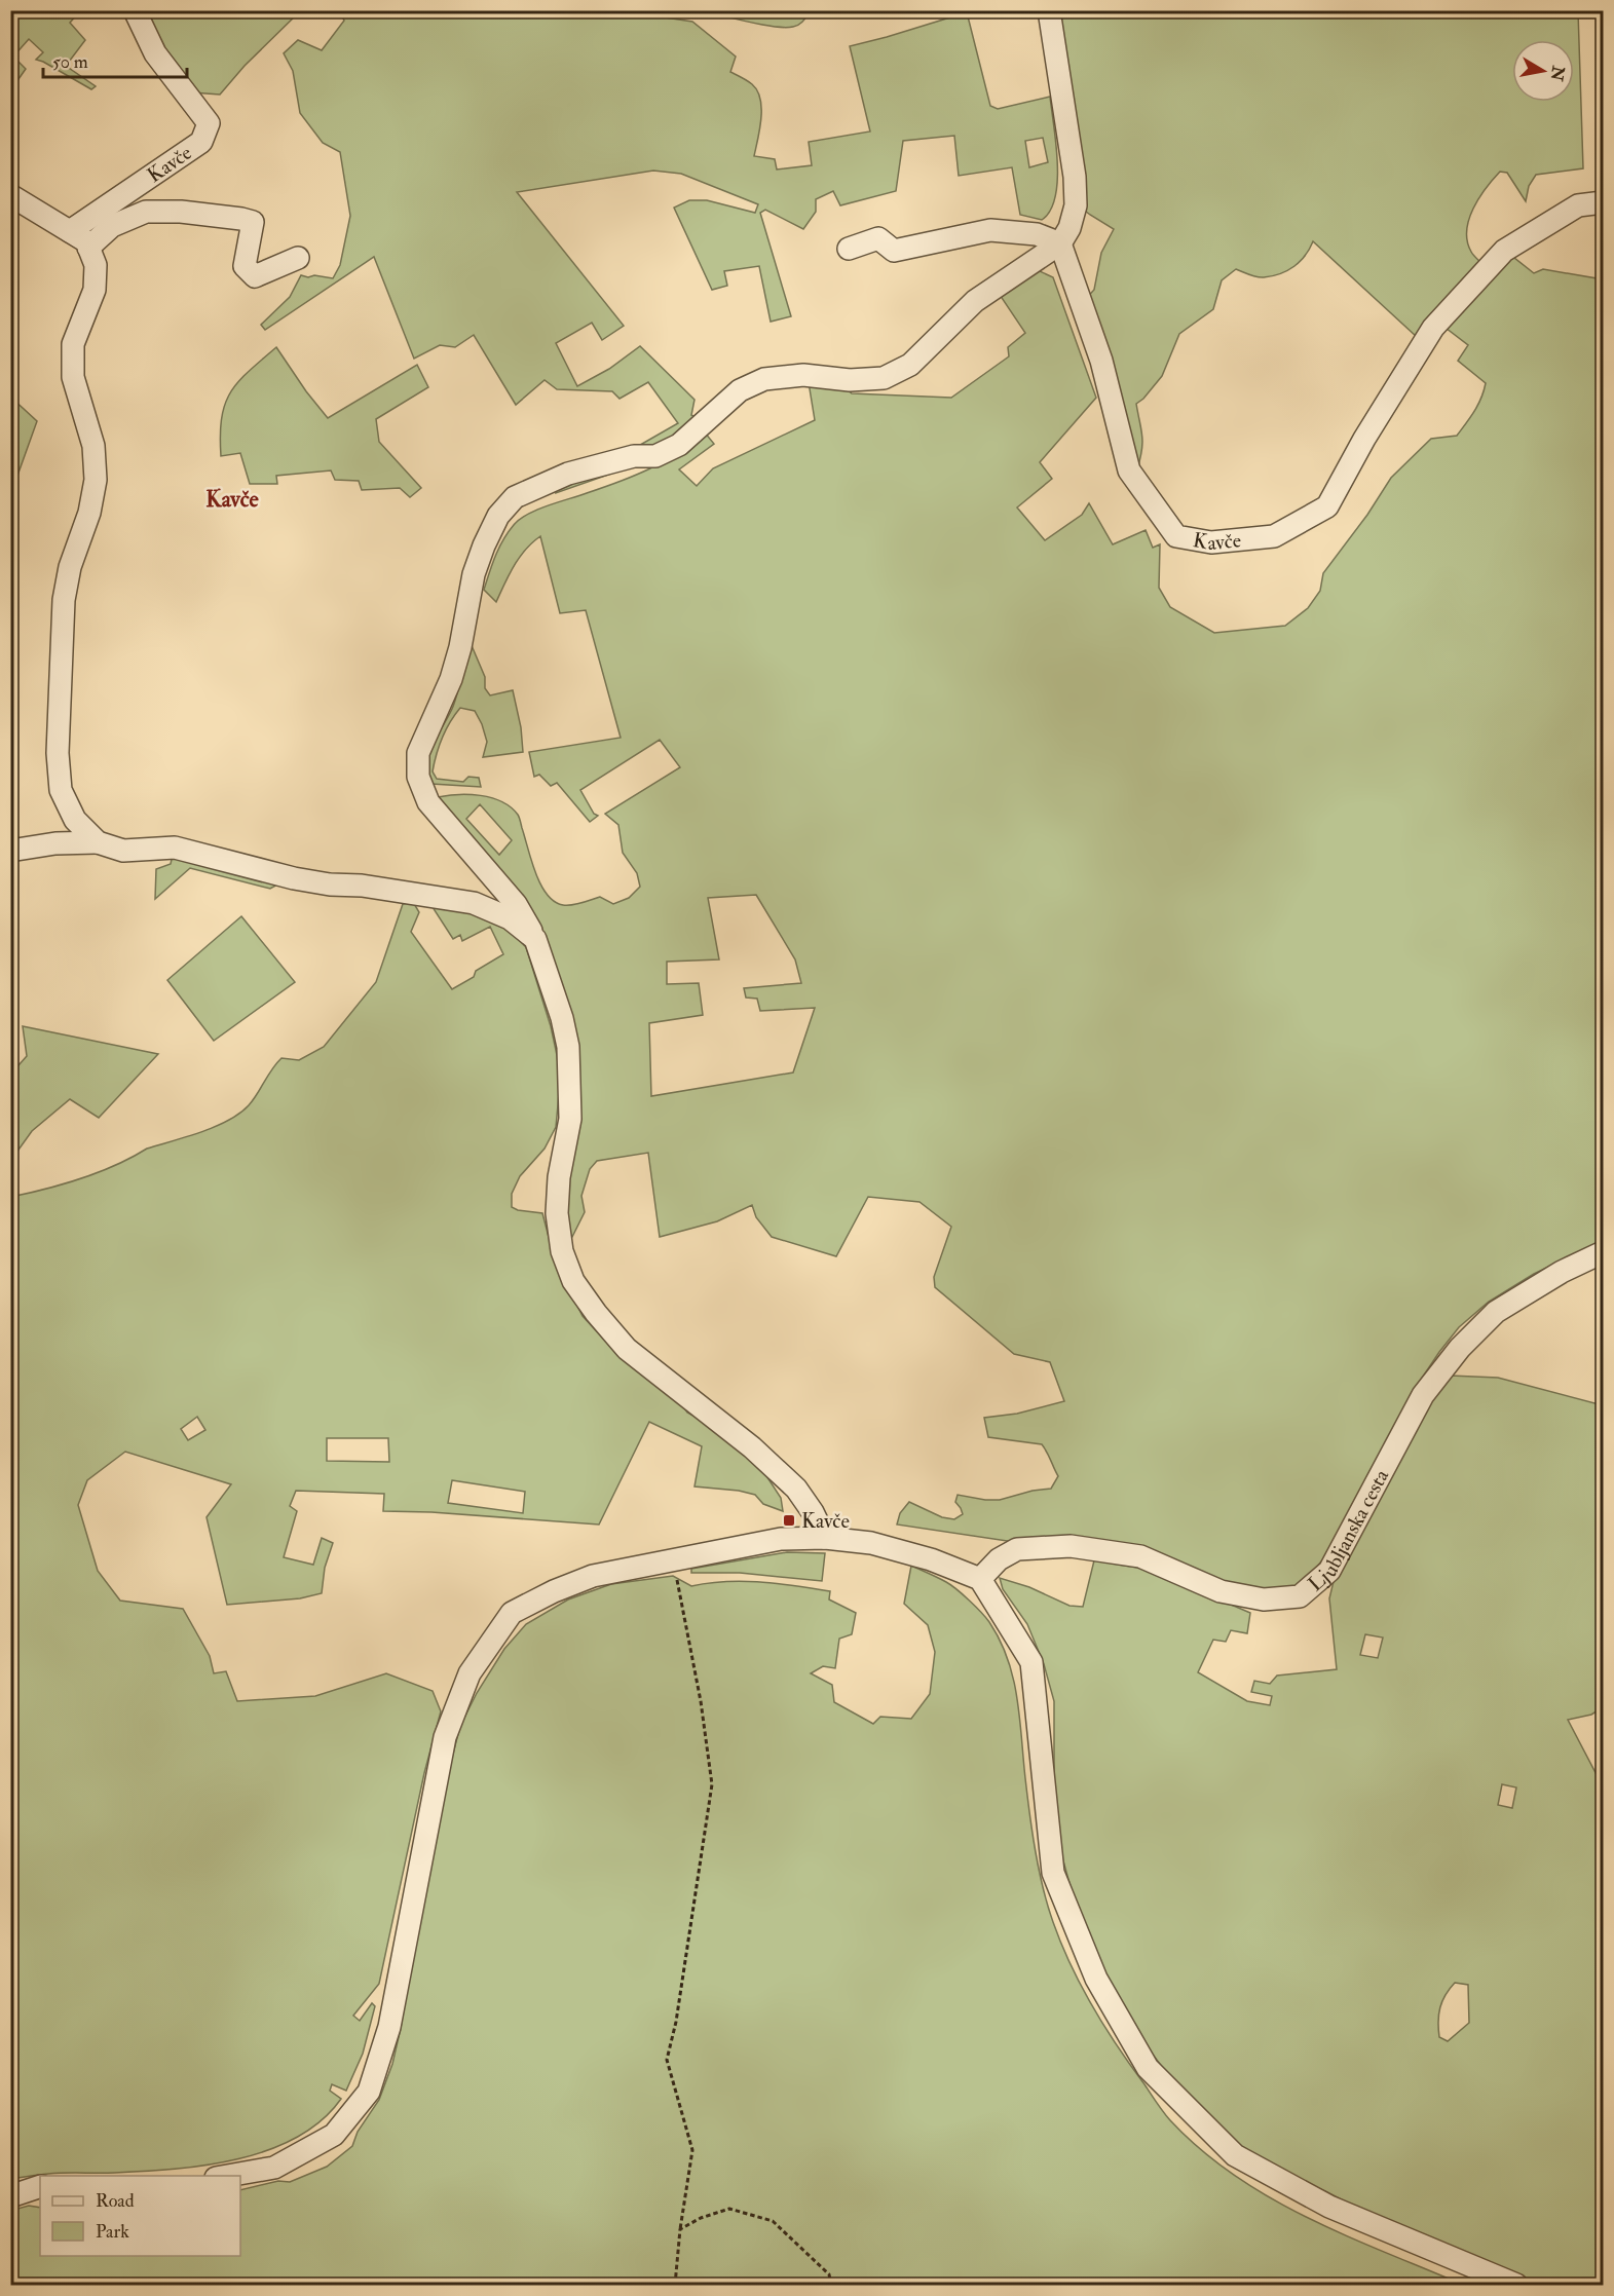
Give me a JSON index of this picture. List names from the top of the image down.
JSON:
{
  "streets": {
    "street": ["Kavče", "Ljubljanska cesta"]
  },
  "districts": ["Kavče"],
  "places": {
    "transit": ["Kavče"]
  },
  "legend": ["Road", "Park"],
  "scale_bar": "50 m",
  "north": "right"
}
